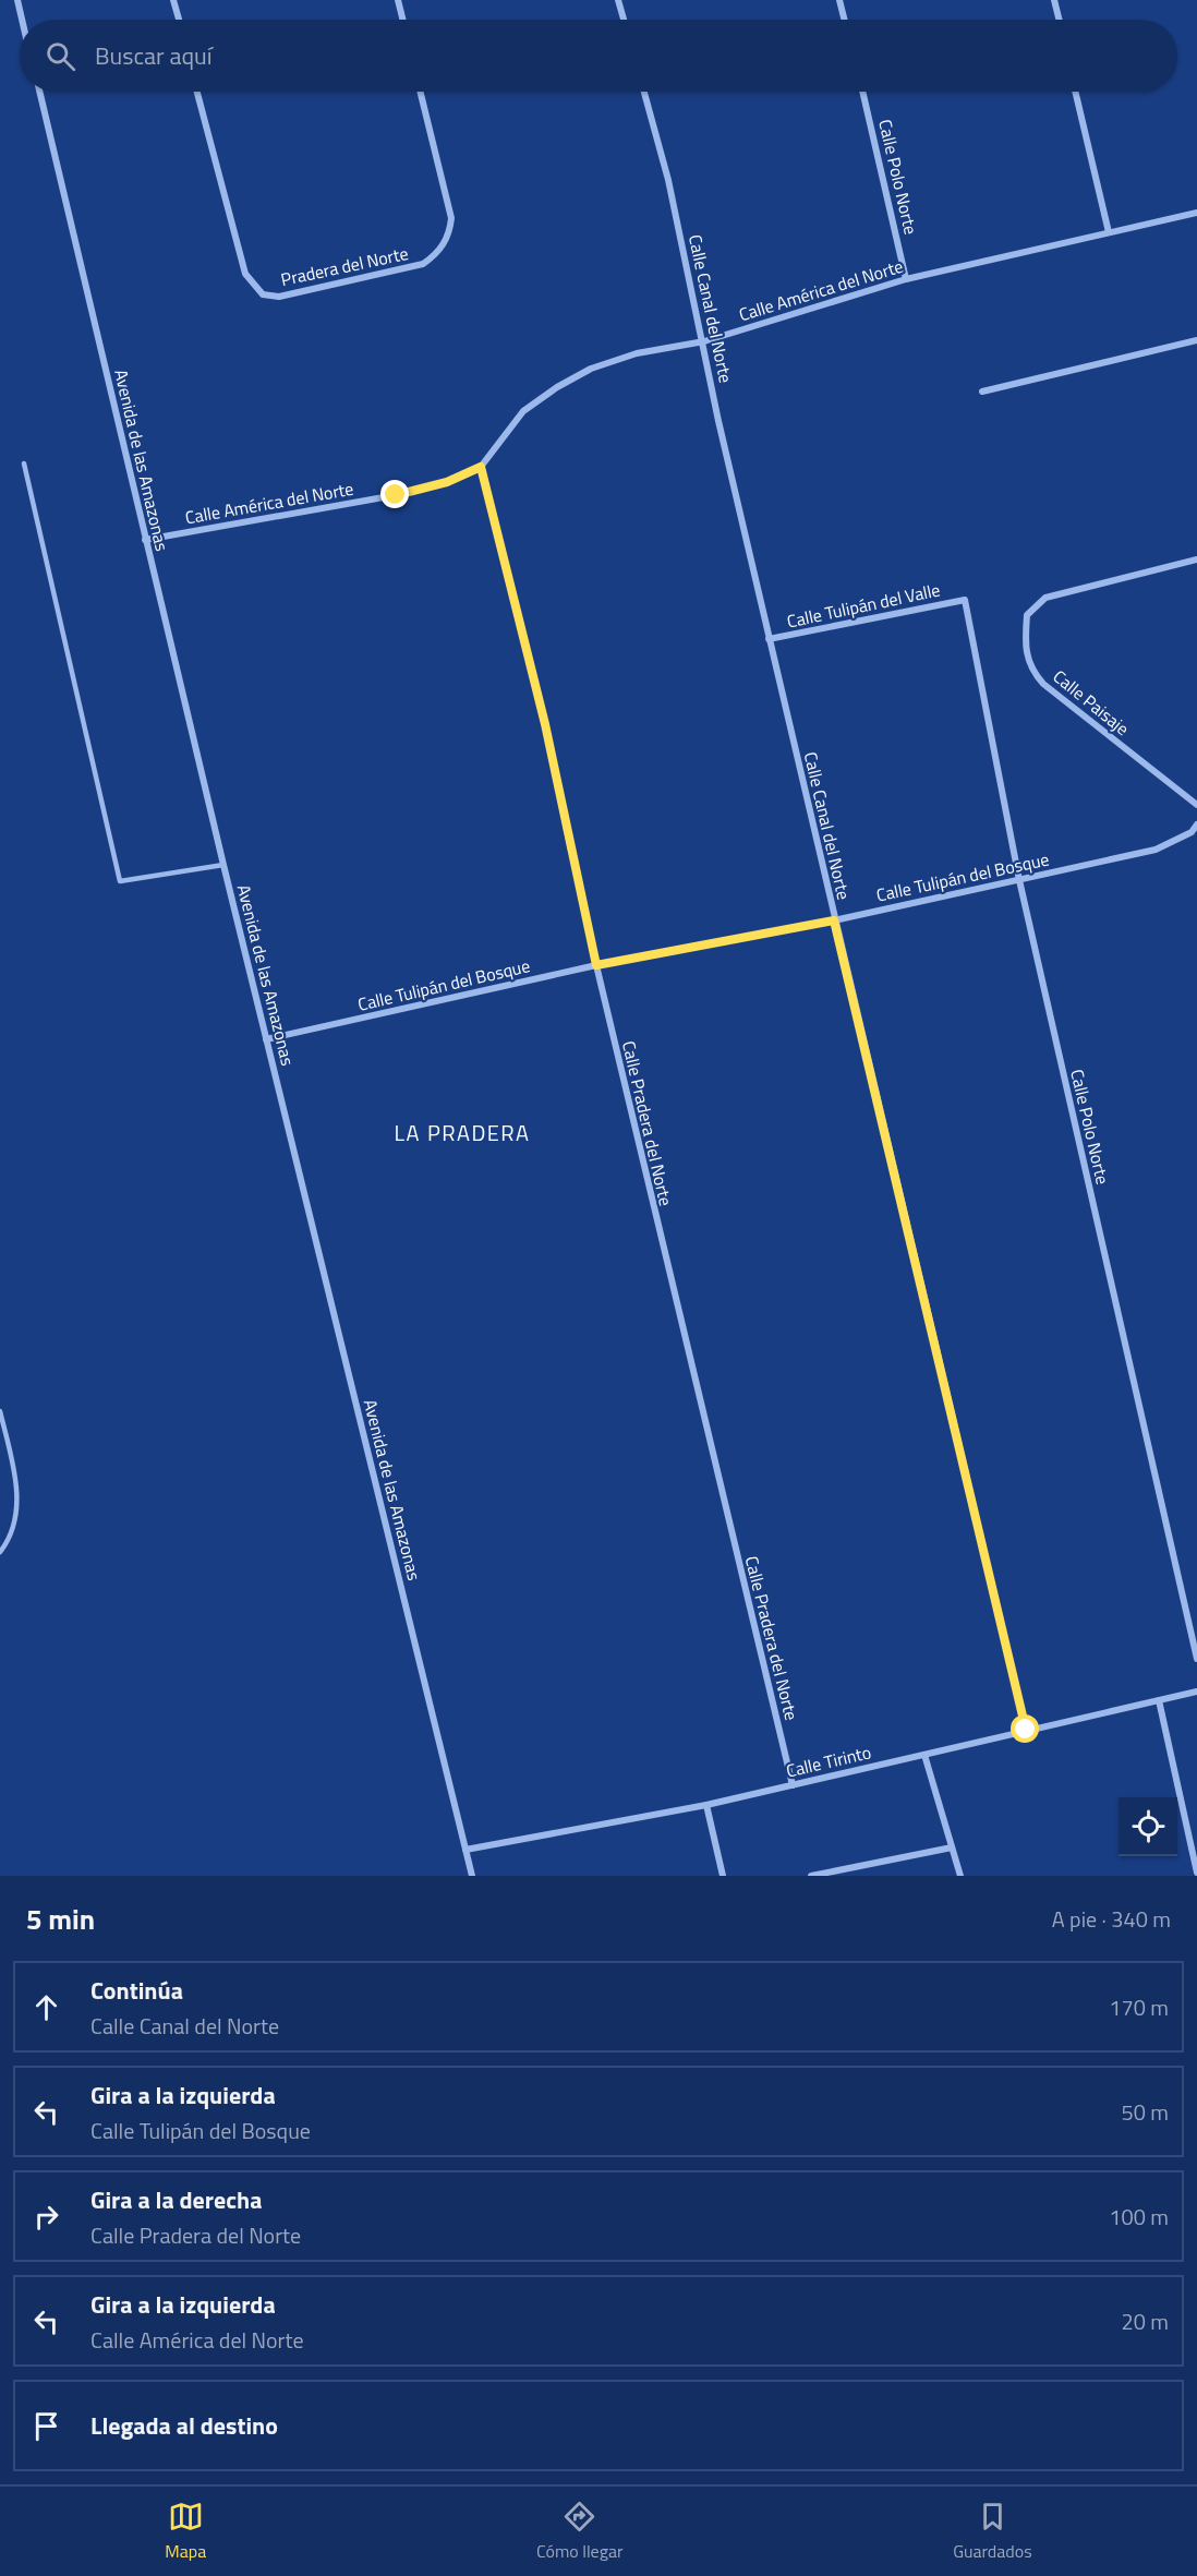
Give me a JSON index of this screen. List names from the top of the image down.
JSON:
{
  "streets": {
    "street": [
      "Calle Polo Norte",
      "Pradera del Norte",
      "Calle América del Norte",
      "Calle Canal del Norte",
      "Avenida de las Amazonas",
      "Calle Tulipán del Valle",
      "Calle Paisaje",
      "Calle Tulipán del Bosque",
      "Calle Pradera del Norte",
      "Calle Tirinto"
    ]
  },
  "crossings": [
    ["Calle Polo Norte", "Calle América del Norte"],
    ["Calle Polo Norte", "Calle Tulipán del Valle"],
    ["Calle Polo Norte", "Calle Tulipán del Bosque"],
    ["Calle América del Norte", "Calle Canal del Norte"],
    ["Calle América del Norte", "Avenida de las Amazonas"],
    ["Calle Canal del Norte", "Calle Tulipán del Valle"],
    ["Calle Canal del Norte", "Calle Tulipán del Bosque"],
    ["Calle Canal del Norte", "Calle Tirinto"],
    ["Avenida de las Amazonas", "Calle Tulipán del Bosque"],
    ["Avenida de las Amazonas", "Calle Tirinto"],
    ["Calle Tulipán del Bosque", "Calle Pradera del Norte"],
    ["Calle Pradera del Norte", "Calle Tirinto"]
  ],
  "districts": ["LA PRADERA"],
  "page": {
    "search": "Buscar aquí",
    "heading": ["5 min", "A pie · 340 m"],
    "list": [
      ["Continúa", "Calle Canal del Norte", "170 m"],
      ["Gira a la izquierda", "Calle Tulipán del Bosque", "50 m"],
      ["Gira a la derecha", "Calle Pradera del Norte", "100 m"],
      ["Gira a la izquierda", "Calle América del Norte", "20 m"],
      "Llegada al destino"
    ],
    "nav": ["Mapa", "Cómo llegar", "Guardados"]
  }
}
